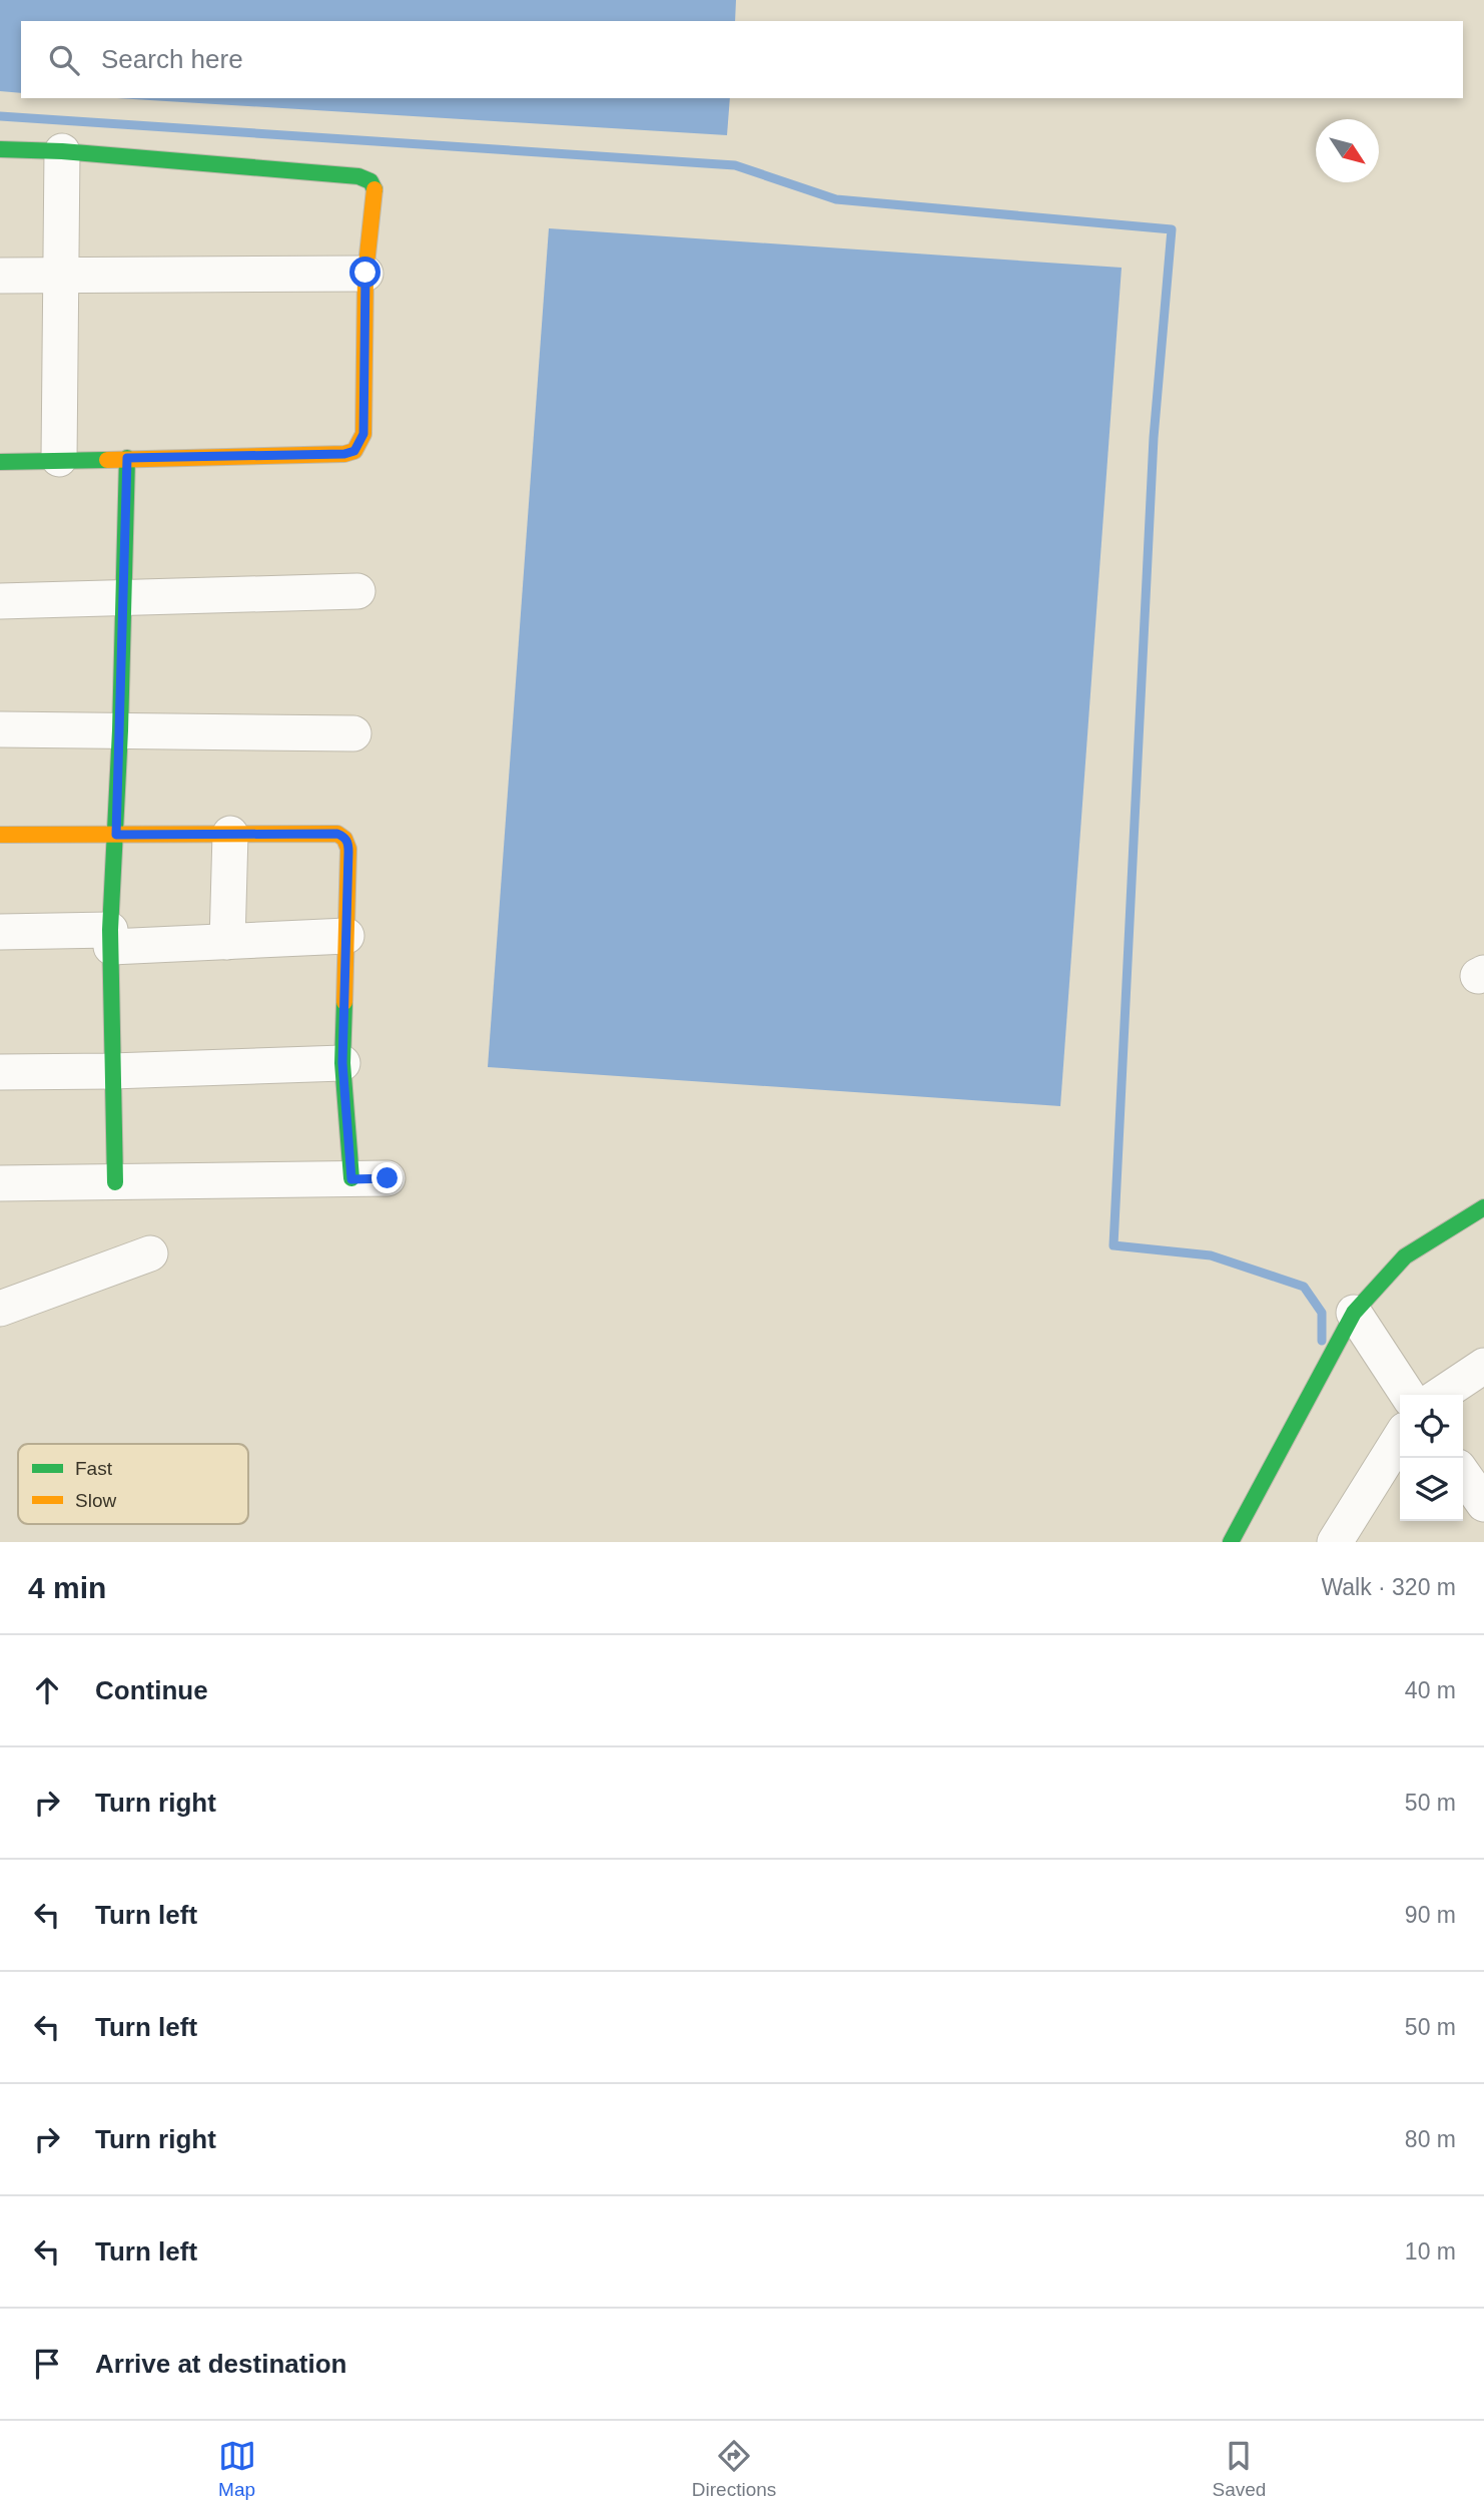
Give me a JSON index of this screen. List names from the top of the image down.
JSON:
{
  "legend": ["Fast", "Slow"],
  "north": "bottom right",
  "page": {
    "search": "Search here",
    "heading": ["4 min", "Walk · 320 m"],
    "list": [
      ["Continue", "40 m"],
      ["Turn right", "50 m"],
      ["Turn left", "90 m"],
      ["Turn left", "50 m"],
      ["Turn right", "80 m"],
      ["Turn left", "10 m"],
      "Arrive at destination"
    ],
    "nav": ["Map", "Directions", "Saved"]
  }
}
